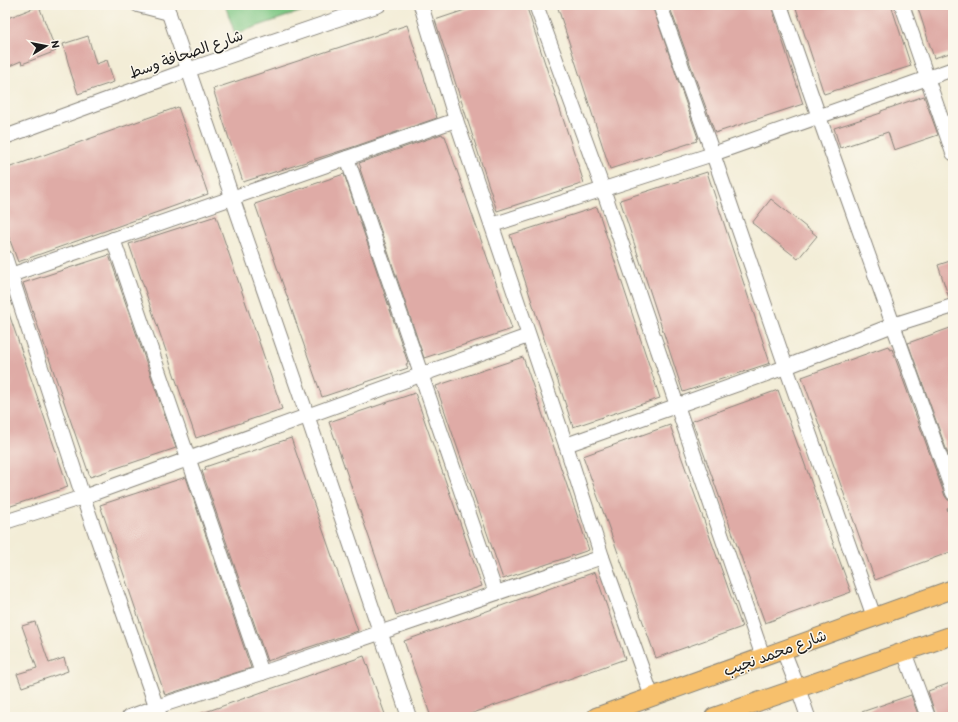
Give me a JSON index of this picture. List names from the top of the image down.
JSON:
{
  "streets": {
    "main road": ["شارع محمد نجيب"],
    "street": ["شارع الصحافة وسط"]
  },
  "north": "right"
}
